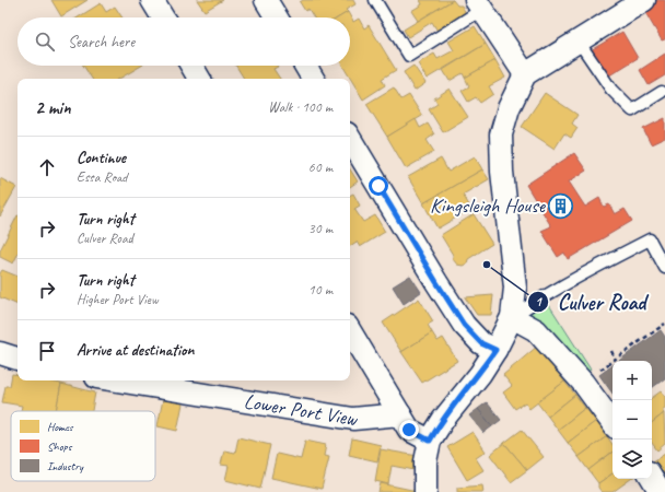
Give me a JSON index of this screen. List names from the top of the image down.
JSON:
{
  "streets": {
    "street": ["Lower Port View"]
  },
  "places": {
    "building": ["Kingsleigh House"],
    "other": ["Culver Road"]
  },
  "legend": ["Homes", "Shops", "Industry"],
  "page": {
    "search": "Search here",
    "heading": ["2 min", "Walk · 100 m"],
    "list": [
      ["Continue", "Essa Road", "60 m"],
      ["Turn right", "Culver Road", "30 m"],
      ["Turn right", "Higher Port View", "10 m"],
      "Arrive at destination"
    ],
    "map_buttons": ["+", "−"]
  }
}
